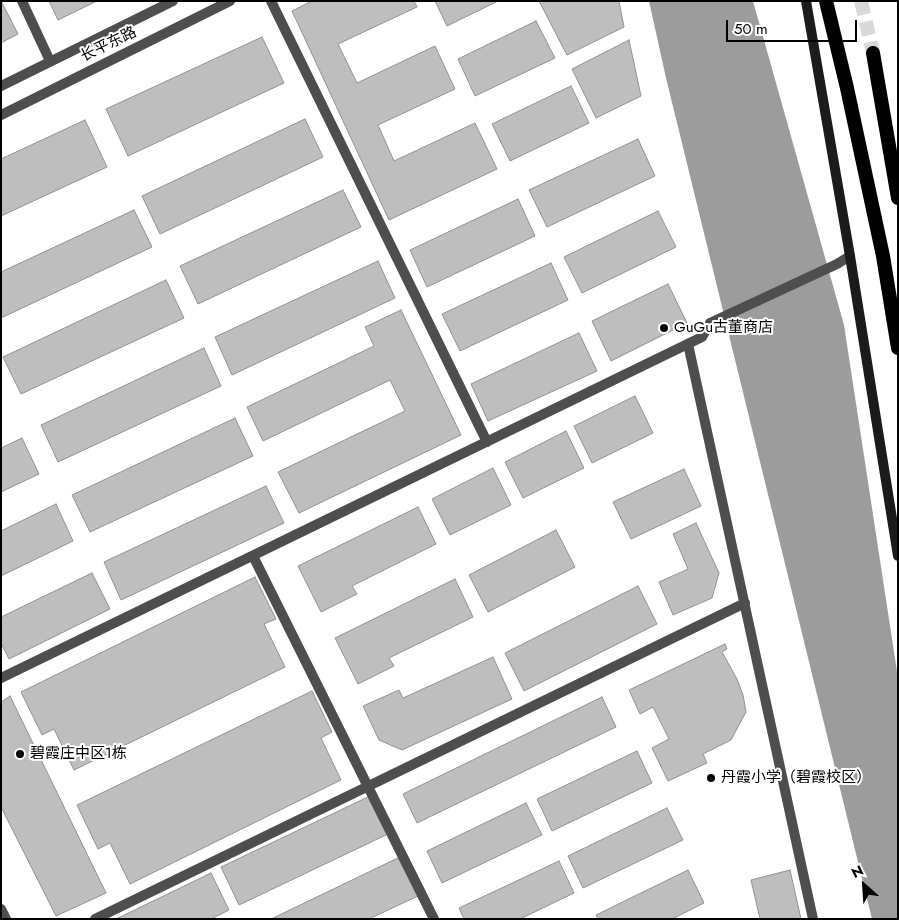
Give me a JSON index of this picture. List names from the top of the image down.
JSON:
{
  "streets": {
    "street": ["长平东路"]
  },
  "places": ["GuGu古董商店", "碧霞庄中区1栋", "丹霞小学（碧霞校区）"],
  "scale_bar": "50 m",
  "north": "top left"
}
